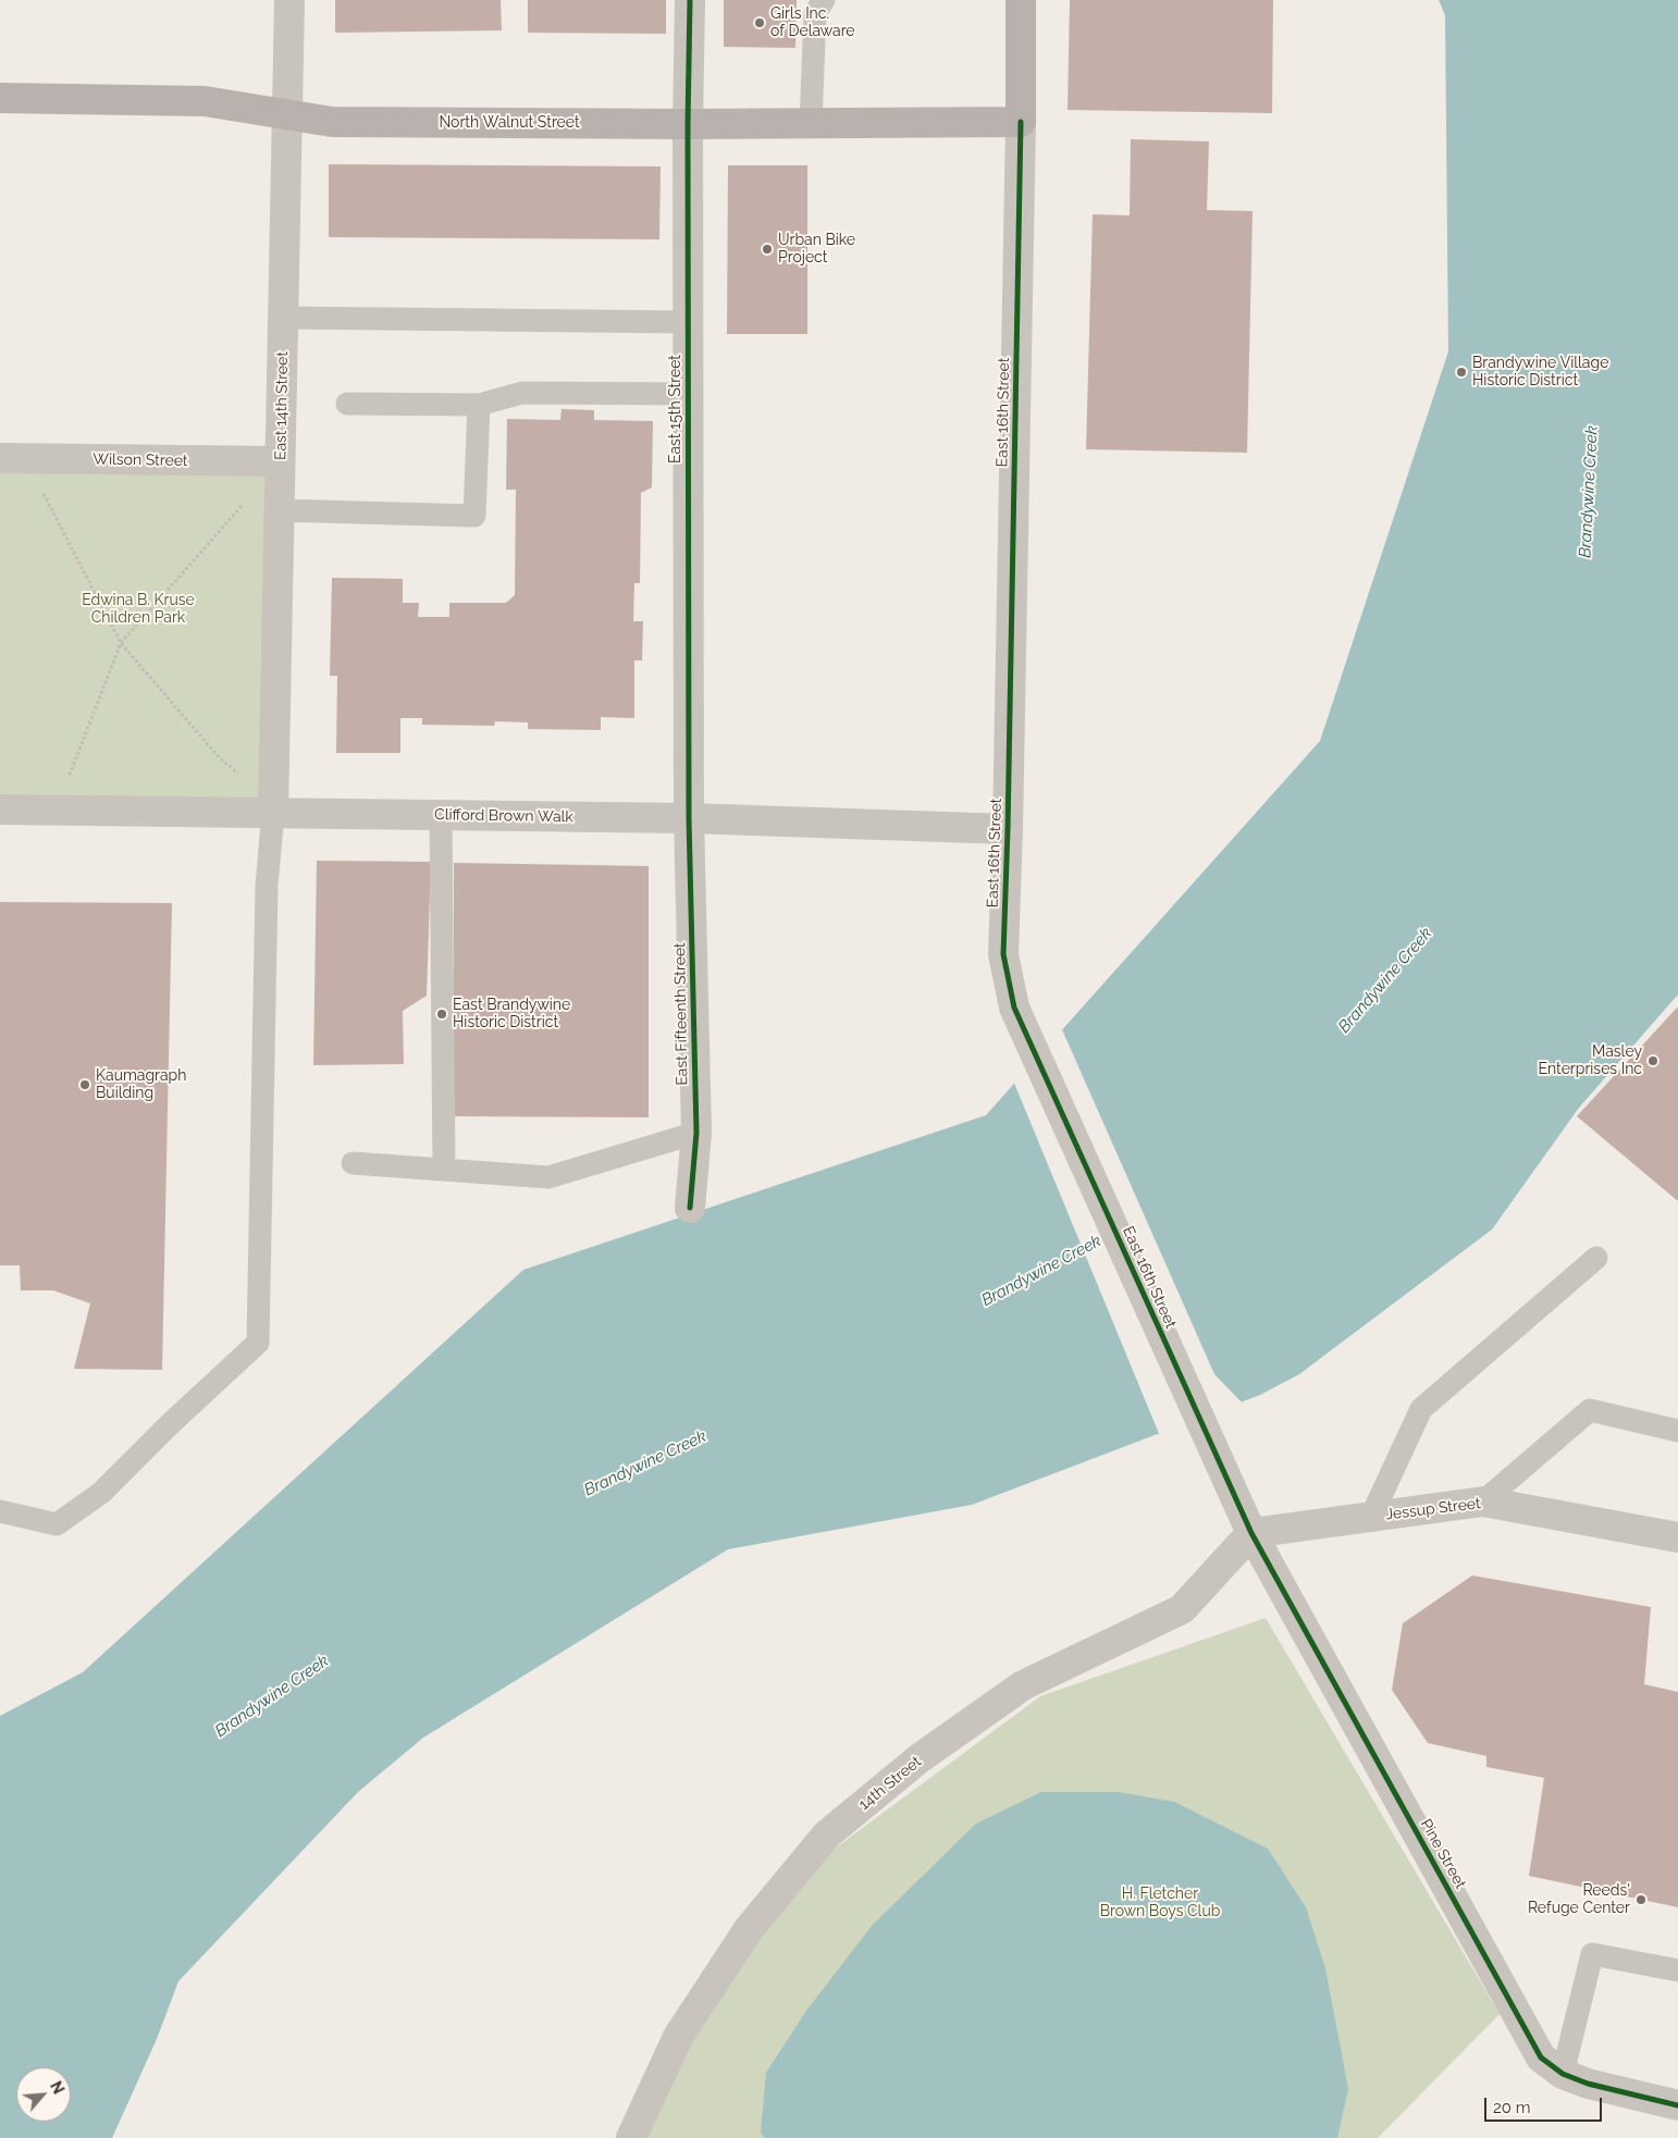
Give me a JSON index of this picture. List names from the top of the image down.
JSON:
{
  "streets": {
    "main road": ["North Walnut Street", "East 16th Street"],
    "street": [
      "East 14th Street",
      "East 15th Street",
      "Wilson Street",
      "Clifford Brown Walk",
      "East Fifteenth Street",
      "Jessup Street",
      "14th Street",
      "Pine Street"
    ]
  },
  "crossings": [
    ["North Walnut Street", "East 14th Street"],
    ["North Walnut Street", "East 15th Street"],
    ["North Walnut Street", "East 16th Street"],
    ["East 14th Street", "Wilson Street"],
    ["East 14th Street", "Clifford Brown Walk"],
    ["East 15th Street", "Clifford Brown Walk"],
    ["East 15th Street", "East Fifteenth Street"],
    ["East 16th Street", "Clifford Brown Walk"],
    ["East 16th Street", "Jessup Street"],
    ["East 16th Street", "14th Street"],
    ["East 16th Street", "Pine Street"],
    ["Clifford Brown Walk", "East Fifteenth Street"],
    ["Jessup Street", "14th Street"],
    ["Jessup Street", "Pine Street"],
    ["14th Street", "Pine Street"]
  ],
  "water": ["Brandywine Creek"],
  "parks": ["Edwina B. Kruse Children Park", "H. Fletcher Brown Boys Club"],
  "places": [
    "Girls Inc. of Delaware",
    "Urban Bike Project",
    "Brandywine Village Historic District",
    "East Brandywine Historic District",
    "Masley Enterprises Inc",
    "Kaumagraph Building",
    "Reeds' Refuge Center"
  ],
  "scale_bar": "20 m",
  "north": "top right"
}
